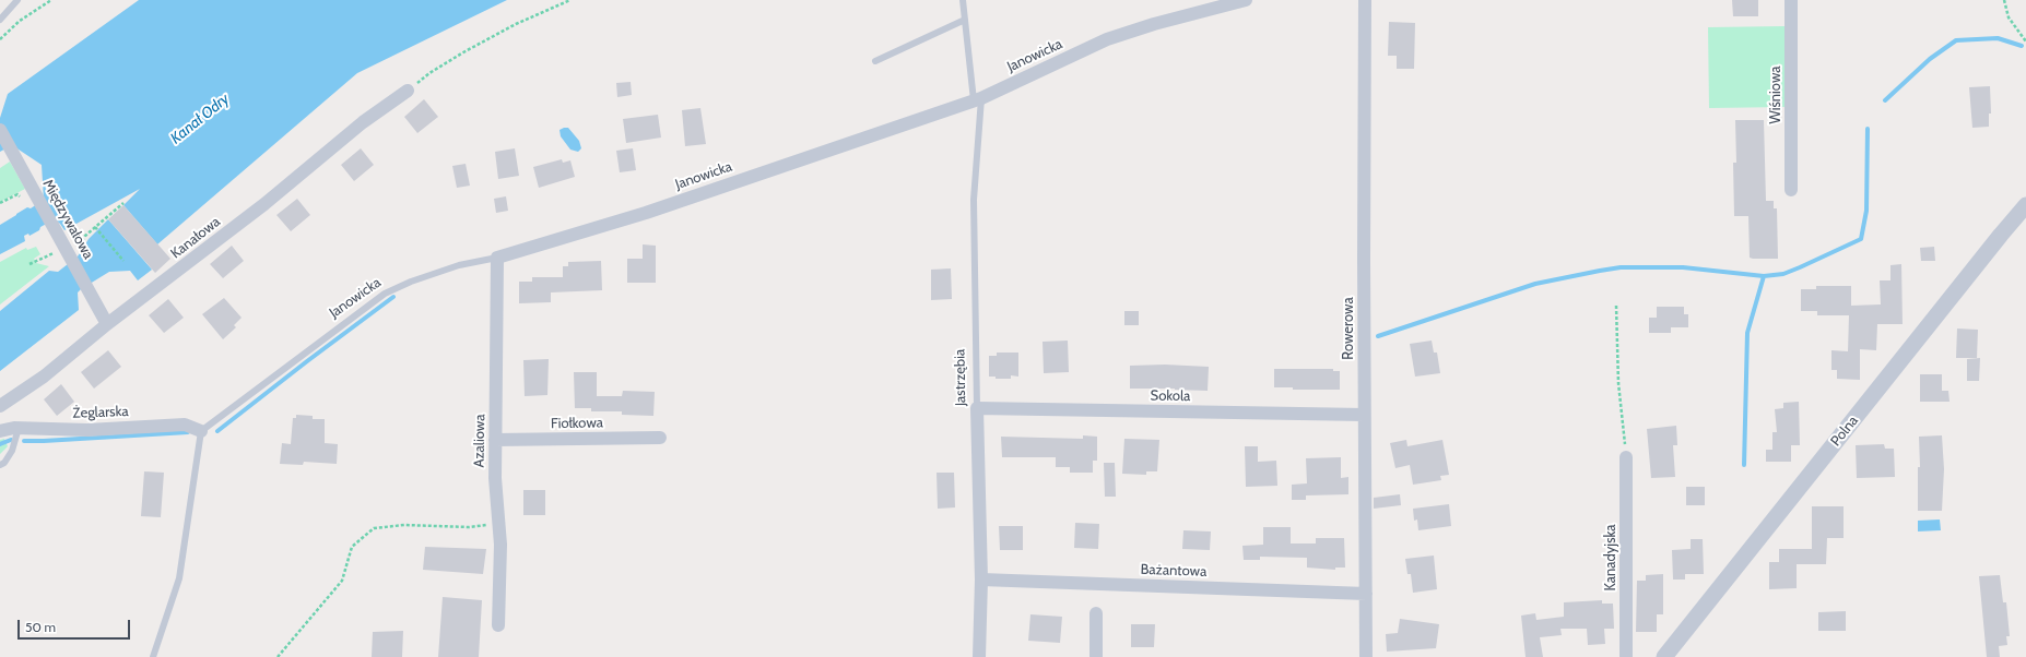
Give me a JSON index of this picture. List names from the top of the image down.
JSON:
{
  "streets": {
    "street": [
      "Janowicka",
      "Wiśniowa",
      "Międzywałowa",
      "Kanałowa",
      "Rowerowa",
      "Jastrzębia",
      "Sokola",
      "Żeglarska",
      "Fiołkowa",
      "Polna",
      "Azaliowa",
      "Kanadyjska",
      "Bażantowa"
    ]
  },
  "crossings": [
    ["Janowicka", "Jastrzębia"],
    ["Janowicka", "Żeglarska"],
    ["Janowicka", "Azaliowa"],
    ["Międzywałowa", "Kanałowa"],
    ["Rowerowa", "Sokola"],
    ["Rowerowa", "Bażantowa"],
    ["Jastrzębia", "Sokola"],
    ["Jastrzębia", "Bażantowa"],
    ["Fiołkowa", "Azaliowa"]
  ],
  "water": ["Kanał Odry"],
  "scale_bar": "50 m"
}
